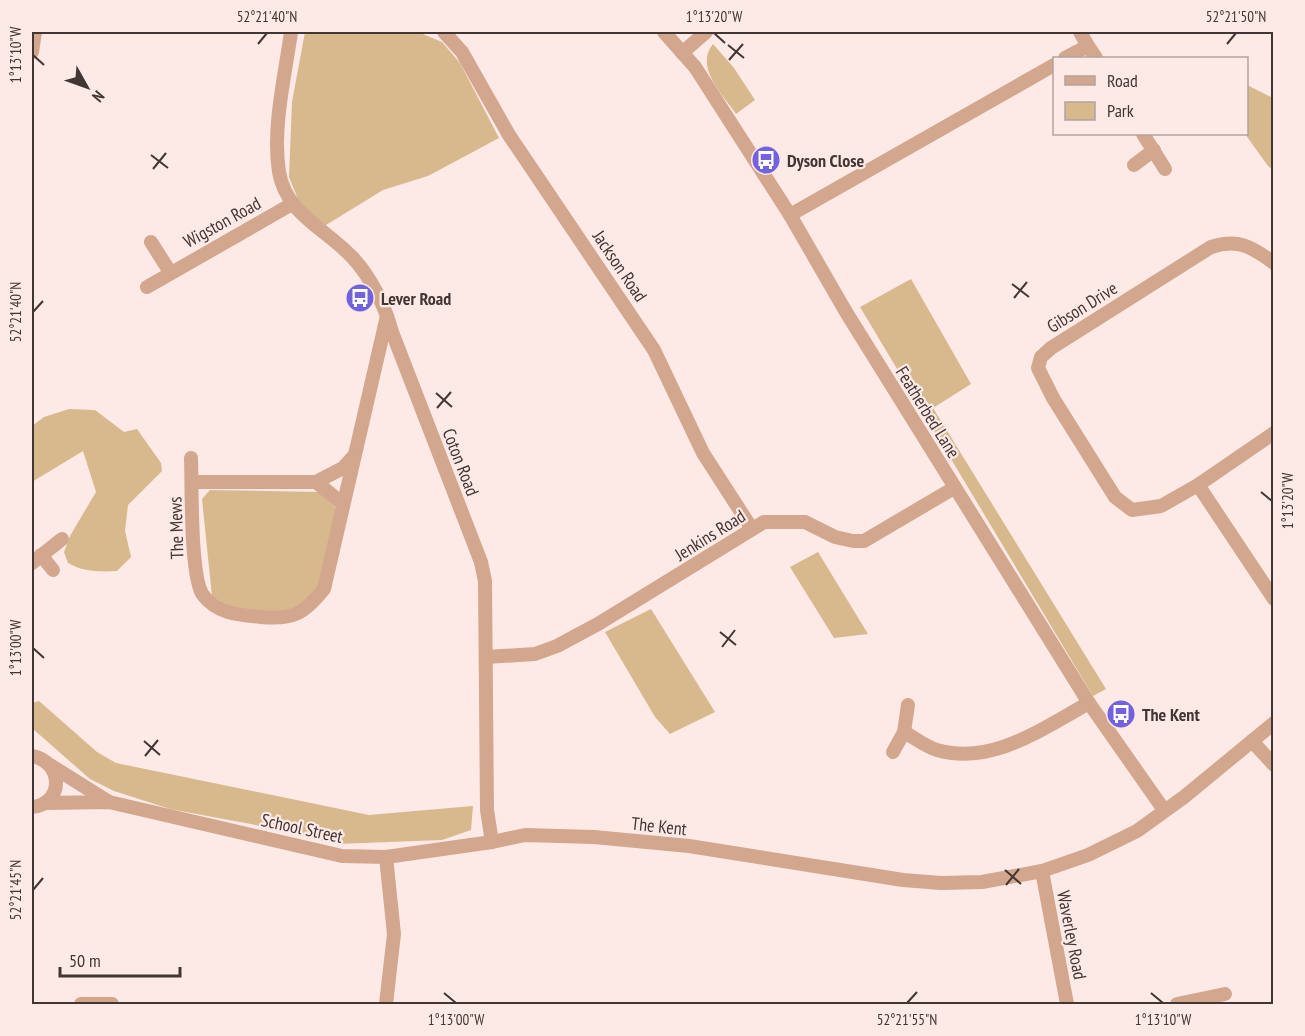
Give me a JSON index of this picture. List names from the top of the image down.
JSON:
{
  "streets": {
    "street": [
      "Wigston Road",
      "Jackson Road",
      "Gibson Drive",
      "Featherbed Lane",
      "Coton Road",
      "The Mews",
      "Jenkins Road",
      "The Kent",
      "School Street",
      "Waverley Road"
    ]
  },
  "crossings": [
    ["Wigston Road", "Coton Road"],
    ["Jackson Road", "Jenkins Road"],
    ["Featherbed Lane", "Jenkins Road"],
    ["Featherbed Lane", "The Kent"],
    ["Coton Road", "Jenkins Road"],
    ["Coton Road", "The Kent"],
    ["Coton Road", "School Street"],
    ["The Kent", "School Street"],
    ["The Kent", "Waverley Road"]
  ],
  "places": {
    "bus stop": ["Dyson Close", "Lever Road", "The Kent"]
  },
  "legend": ["Road", "Park"],
  "scale_bar": "50 m",
  "north": "bottom right",
  "coordinates": [
    "52°21'40\"N",
    "1°13'20\"W",
    "52°21'50\"N",
    "1°13'10\"W",
    "1°13'00\"W",
    "52°21'45\"N",
    "52°21'55\"N"
  ]
}
